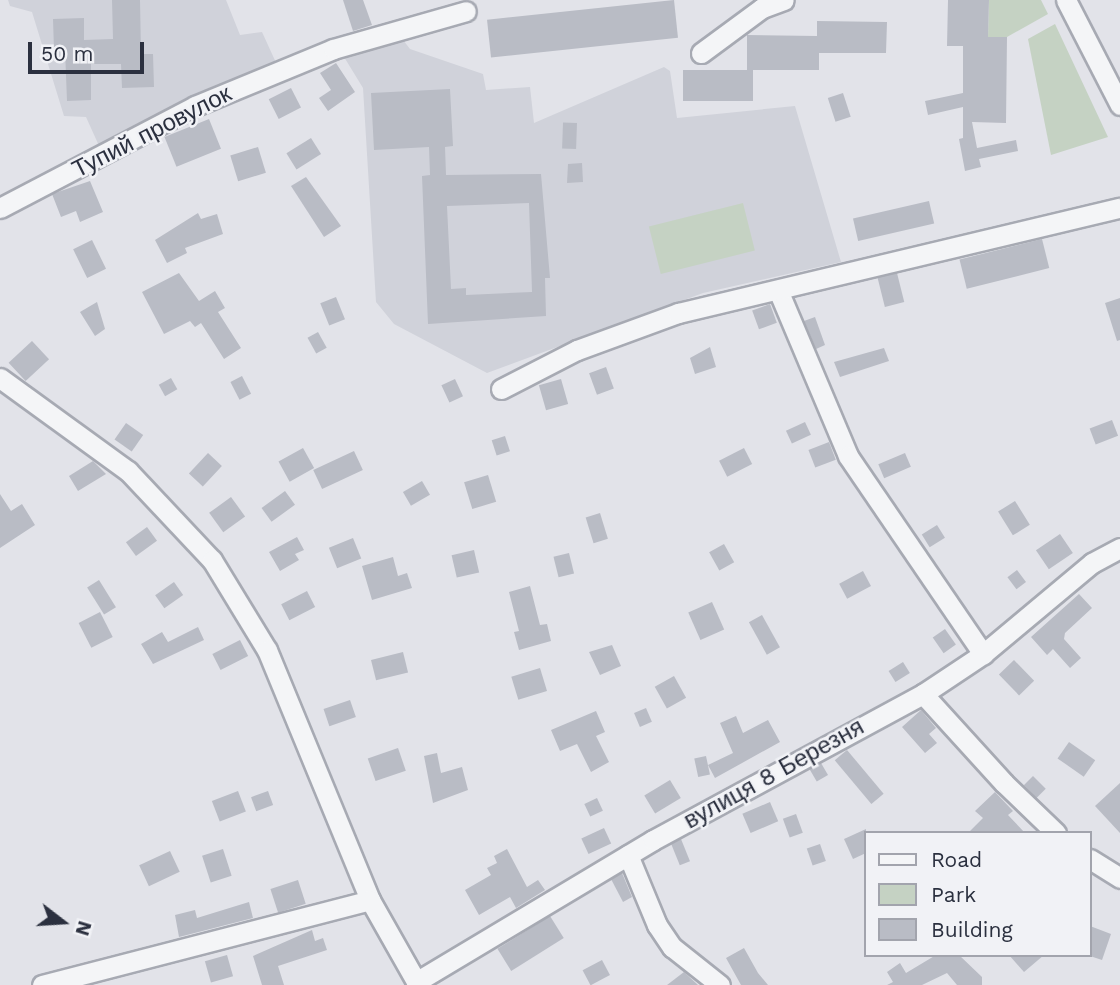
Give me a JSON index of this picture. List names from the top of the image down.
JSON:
{
  "streets": {
    "street": ["Тупий провулок", "вулиця 8 Березня"]
  },
  "legend": ["Road", "Park", "Building"],
  "scale_bar": "50 m",
  "north": "right"
}
